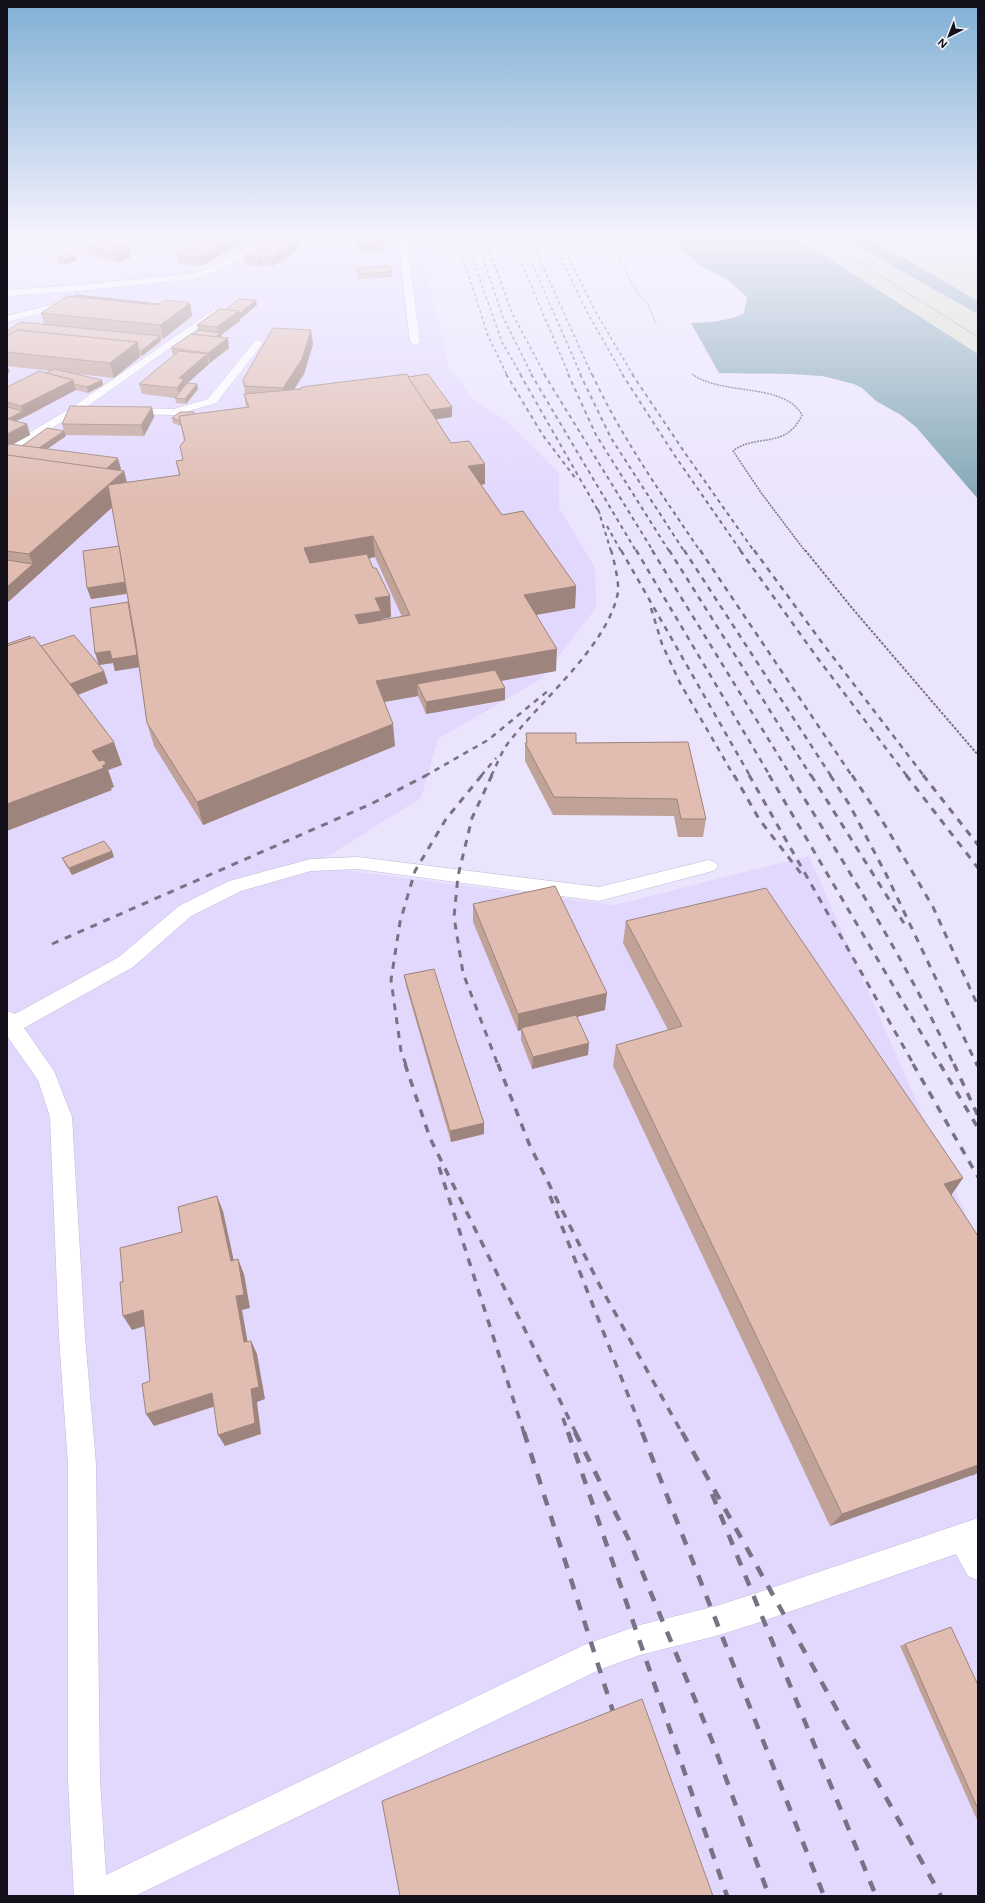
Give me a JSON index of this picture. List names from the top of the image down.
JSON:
{
  "north": "bottom left"
}
